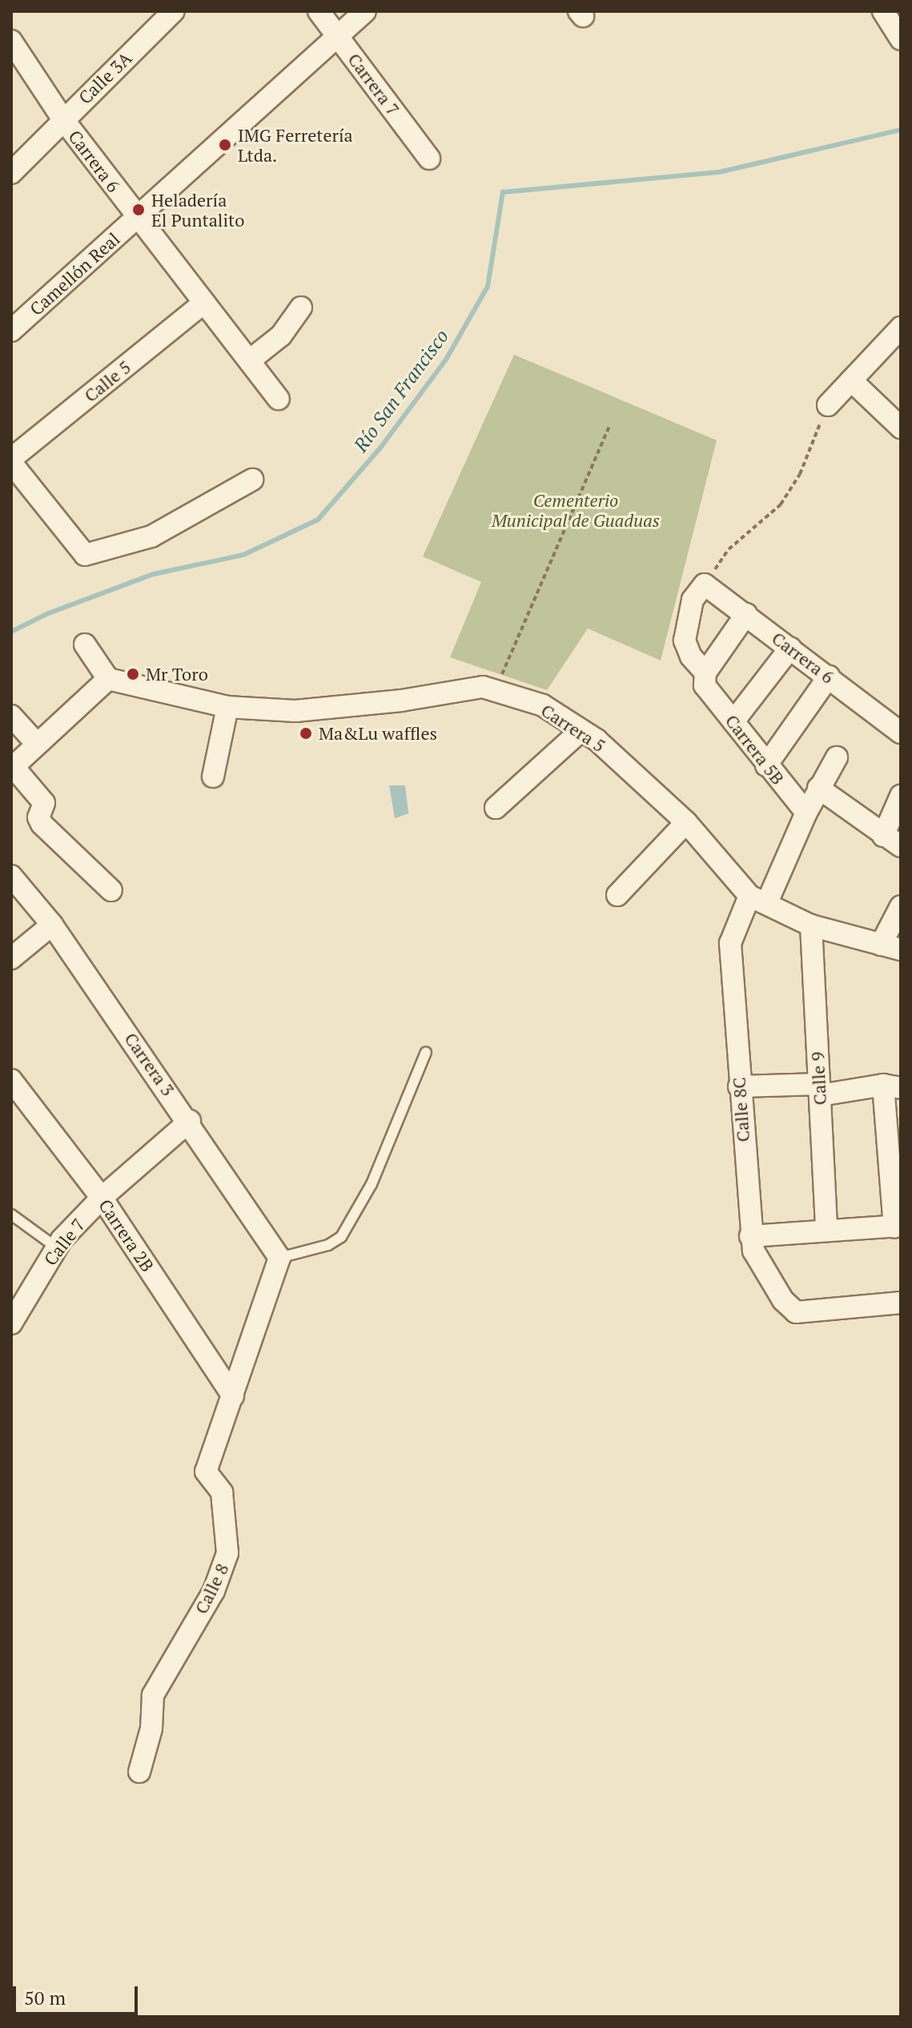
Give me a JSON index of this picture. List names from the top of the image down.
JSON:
{
  "streets": {
    "street": [
      "Calle 3A",
      "Carrera 7",
      "Carrera 6",
      "Camellón Real",
      "Calle 5",
      "Carrera 5",
      "Carrera 5B",
      "Carrera 3",
      "Calle 9",
      "Calle 8C",
      "Carrera 2B",
      "Calle 7",
      "Calle 8"
    ]
  },
  "crossings": [
    ["Calle 3A", "Carrera 6"],
    ["Carrera 7", "Camellón Real"],
    ["Carrera 6", "Camellón Real"],
    ["Carrera 6", "Calle 5"],
    ["Carrera 5", "Calle 9"],
    ["Carrera 5", "Calle 8C"],
    ["Carrera 3", "Calle 7"],
    ["Carrera 3", "Calle 8"],
    ["Carrera 2B", "Calle 7"],
    ["Carrera 2B", "Calle 8"]
  ],
  "water": ["Río San Francisco"],
  "parks": ["Cementerio Municipal de Guaduas"],
  "places": [
    "IMG Ferretería Ltda.",
    "Heladería El Puntalito",
    "Mr Toro",
    "Ma&Lu waffles"
  ],
  "scale_bar": "50 m"
}
